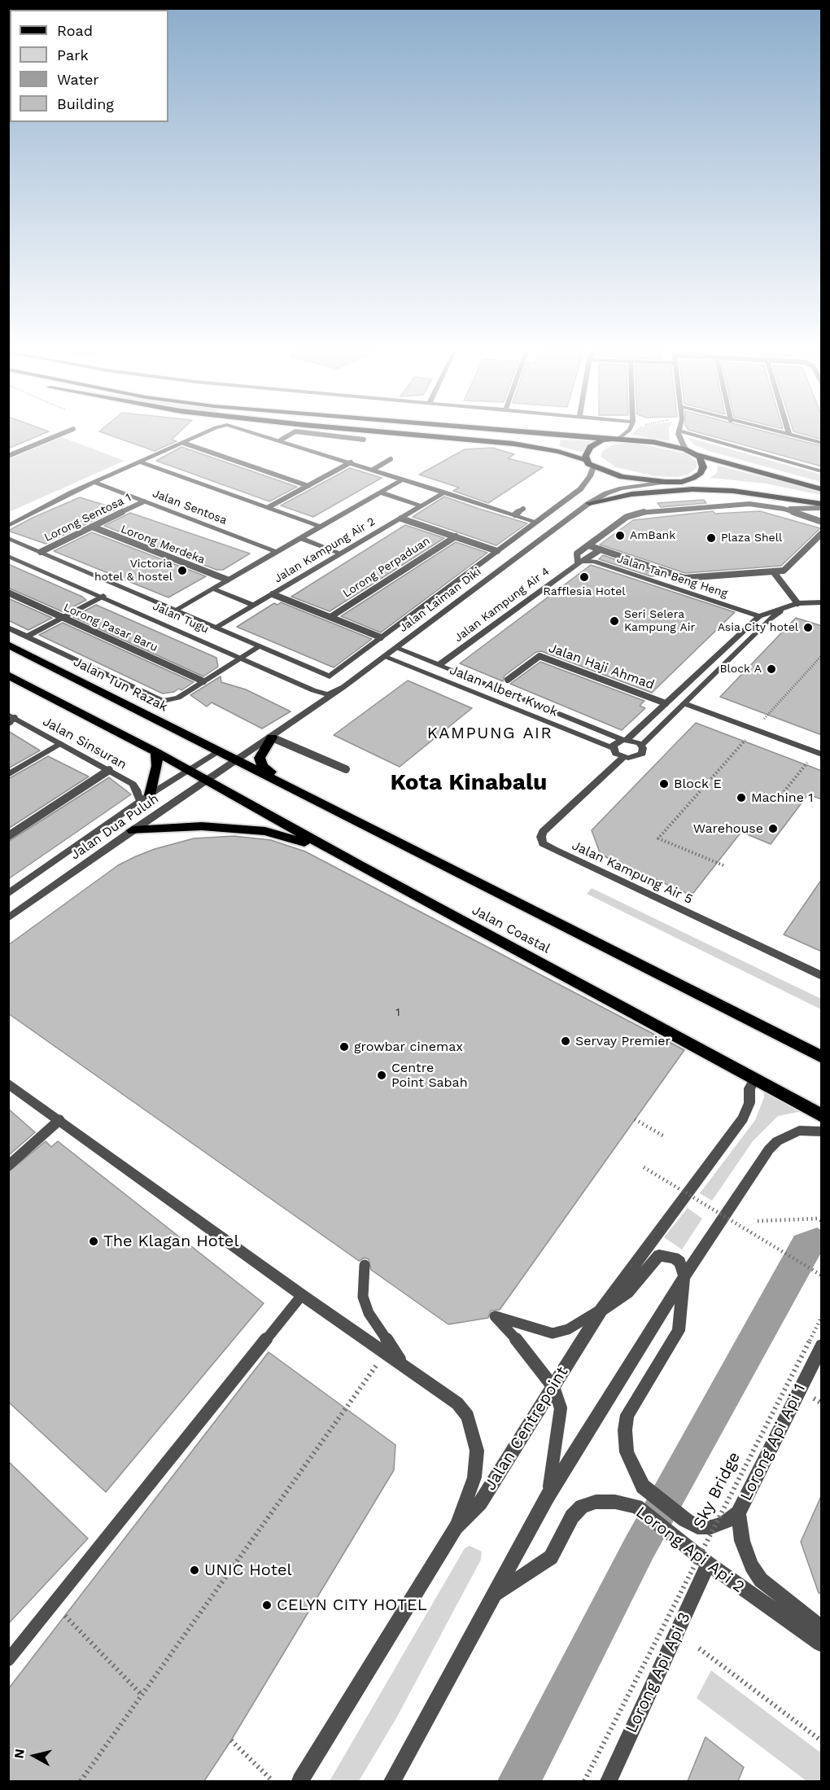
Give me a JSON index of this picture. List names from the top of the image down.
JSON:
{
  "streets": {
    "highway": ["Jalan Tun Razak", "Jalan Coastal"],
    "street": [
      "Jalan Sentosa",
      "Jalan Kampung Air 2",
      "Jalan Tan Beng Heng",
      "Jalan Laiman Diki",
      "Jalan Kampung Air 4",
      "Jalan Tugu",
      "Jalan Albert Kwok",
      "Jalan Sinsuran",
      "Jalan Dua Puluh",
      "Jalan Kampung Air 5",
      "Jalan Centrepoint",
      "Lorong Api Api 1",
      "Lorong Api Api 2",
      "Lorong Api Api 3"
    ],
    "lane": [
      "Lorong Sentosa 1",
      "Lorong Merdeka",
      "Lorong Perpaduan",
      "Lorong Pasar Baru",
      "Jalan Haji Ahmad"
    ],
    "path": ["Sky Bridge"]
  },
  "crossings": [
    ["Jalan Sentosa", "Lorong Sentosa 1"],
    ["Jalan Sentosa", "Jalan Kampung Air 2"],
    ["Lorong Sentosa 1", "Lorong Merdeka"],
    ["Lorong Sentosa 1", "Jalan Tugu"],
    ["Lorong Merdeka", "Jalan Kampung Air 2"],
    ["Jalan Kampung Air 2", "Jalan Tugu"],
    ["Jalan Tan Beng Heng", "Jalan Kampung Air 4"],
    ["Jalan Laiman Diki", "Jalan Tugu"],
    ["Jalan Laiman Diki", "Jalan Albert Kwok"],
    ["Jalan Laiman Diki", "Jalan Dua Puluh"],
    ["Jalan Laiman Diki", "Jalan Coastal"],
    ["Jalan Kampung Air 4", "Jalan Albert Kwok"],
    ["Jalan Tun Razak", "Jalan Dua Puluh"],
    ["Jalan Tun Razak", "Jalan Coastal"],
    ["Jalan Albert Kwok", "Jalan Kampung Air 5"],
    ["Jalan Sinsuran", "Jalan Dua Puluh"],
    ["Jalan Dua Puluh", "Jalan Coastal"],
    ["Jalan Coastal", "Jalan Centrepoint"],
    ["Lorong Api Api 1", "Lorong Api Api 2"],
    ["Lorong Api Api 2", "Lorong Api Api 3"]
  ],
  "districts": ["KAMPUNG AIR", "Kota Kinabalu"],
  "places": [
    "AmBank",
    "Plaza Shell",
    "Victoria hotel & hostel",
    "Rafflesia Hotel",
    "Seri Selera Kampung Air",
    "Asia City hotel",
    "Block A",
    "Block E",
    "Machine 1",
    "Warehouse",
    "Servay Premier",
    "growbar cinemax",
    "Centre Point Sabah",
    "The Klagan Hotel",
    "UNIC Hotel",
    "CELYN CITY HOTEL"
  ],
  "house_numbers": ["1"],
  "legend": [
    "Road",
    "Park",
    "Water",
    "Building"
  ],
  "north": "left"
}
